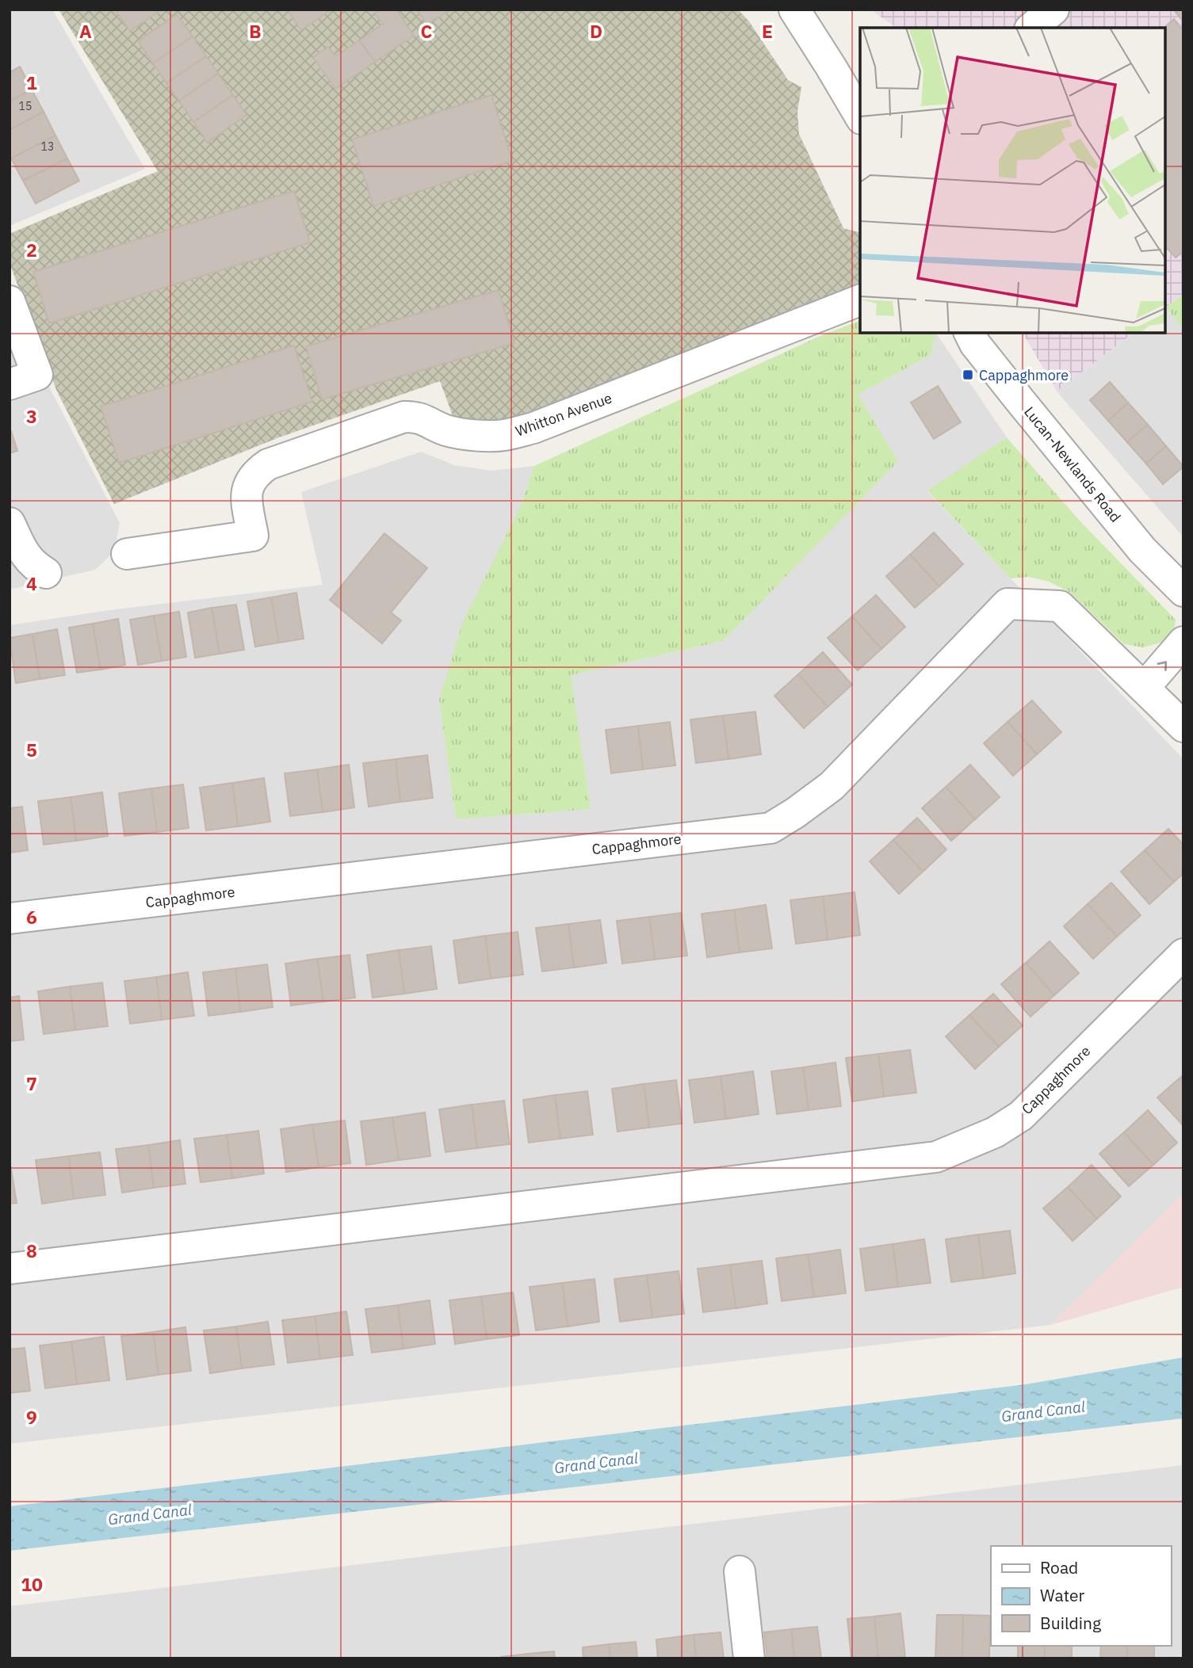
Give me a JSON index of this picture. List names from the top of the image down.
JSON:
{
  "streets": {
    "street": ["Whitton Avenue", "Lucan-Newlands Road", "Cappaghmore"]
  },
  "water": ["Grand Canal"],
  "places": {
    "transit": ["Cappaghmore"]
  },
  "house_numbers": ["15", "13"],
  "legend": ["Road", "Water", "Building"],
  "grid": {
    "columns": [
      "A",
      "B",
      "C",
      "D",
      "E"
    ],
    "rows": [
      "1",
      "2",
      "3",
      "4",
      "5",
      "6",
      "7",
      "8",
      "9",
      "10"
    ]
  }
}
